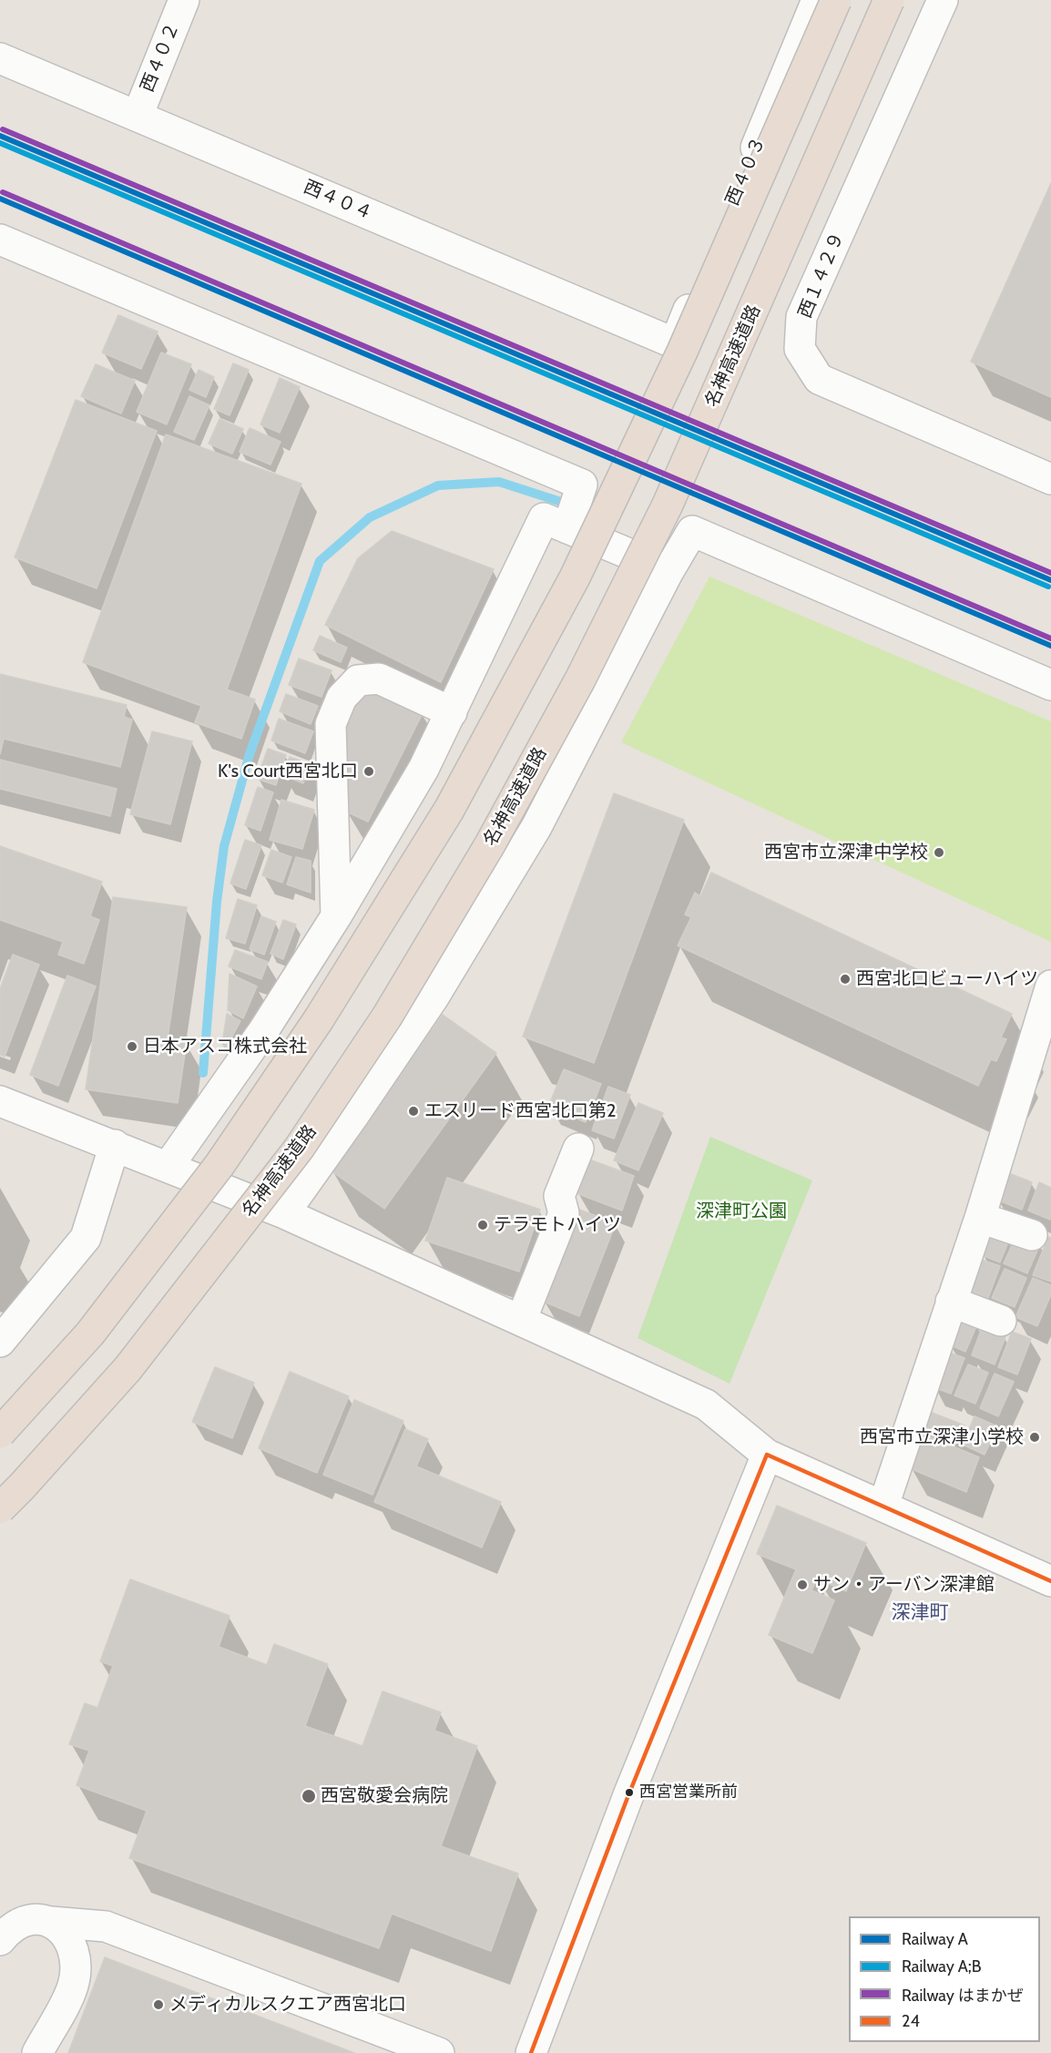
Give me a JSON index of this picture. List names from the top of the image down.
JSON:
{
  "streets": {
    "highway": ["名神高速道路"],
    "street": [
      "西４０２",
      "西４０３",
      "西４０４",
      "西１４２９"
    ]
  },
  "crossings": [
    ["西４０２", "西４０４"],
    ["西４０３", "西４０４"]
  ],
  "districts": ["深津町"],
  "parks": ["深津町公園"],
  "places": [
    "K's Court西宮北口",
    "西宮市立深津中学校",
    "西宮北口ビューハイツ",
    "日本アスコ株式会社",
    "エスリード西宮北口第2",
    "テラモトハイツ",
    "西宮市立深津小学校",
    "サン・アーバン深津館",
    "西宮営業所前",
    "西宮敬愛会病院",
    "メディカルスクエア西宮北口"
  ],
  "lines": [
    "rail line はまかぜ",
    "rail line A",
    "rail line A;B",
    "transit line 24"
  ],
  "legend": [
    "Railway A",
    "Railway A;B",
    "Railway はまかぜ",
    "24"
  ]
}
